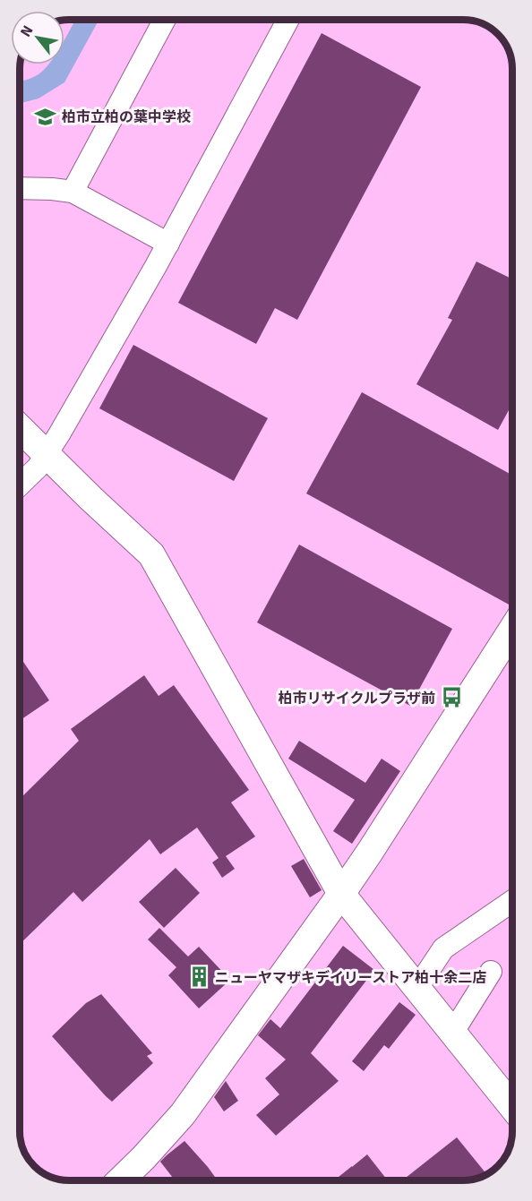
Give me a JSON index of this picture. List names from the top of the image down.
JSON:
{
  "places": {
    "school or university": ["柏市立柏の葉中学校"],
    "bus stop": ["柏市リサイクルプラザ前"],
    "building": ["ニューヤマザキデイリーストア柏十余二店"]
  },
  "north": "top left"
}
